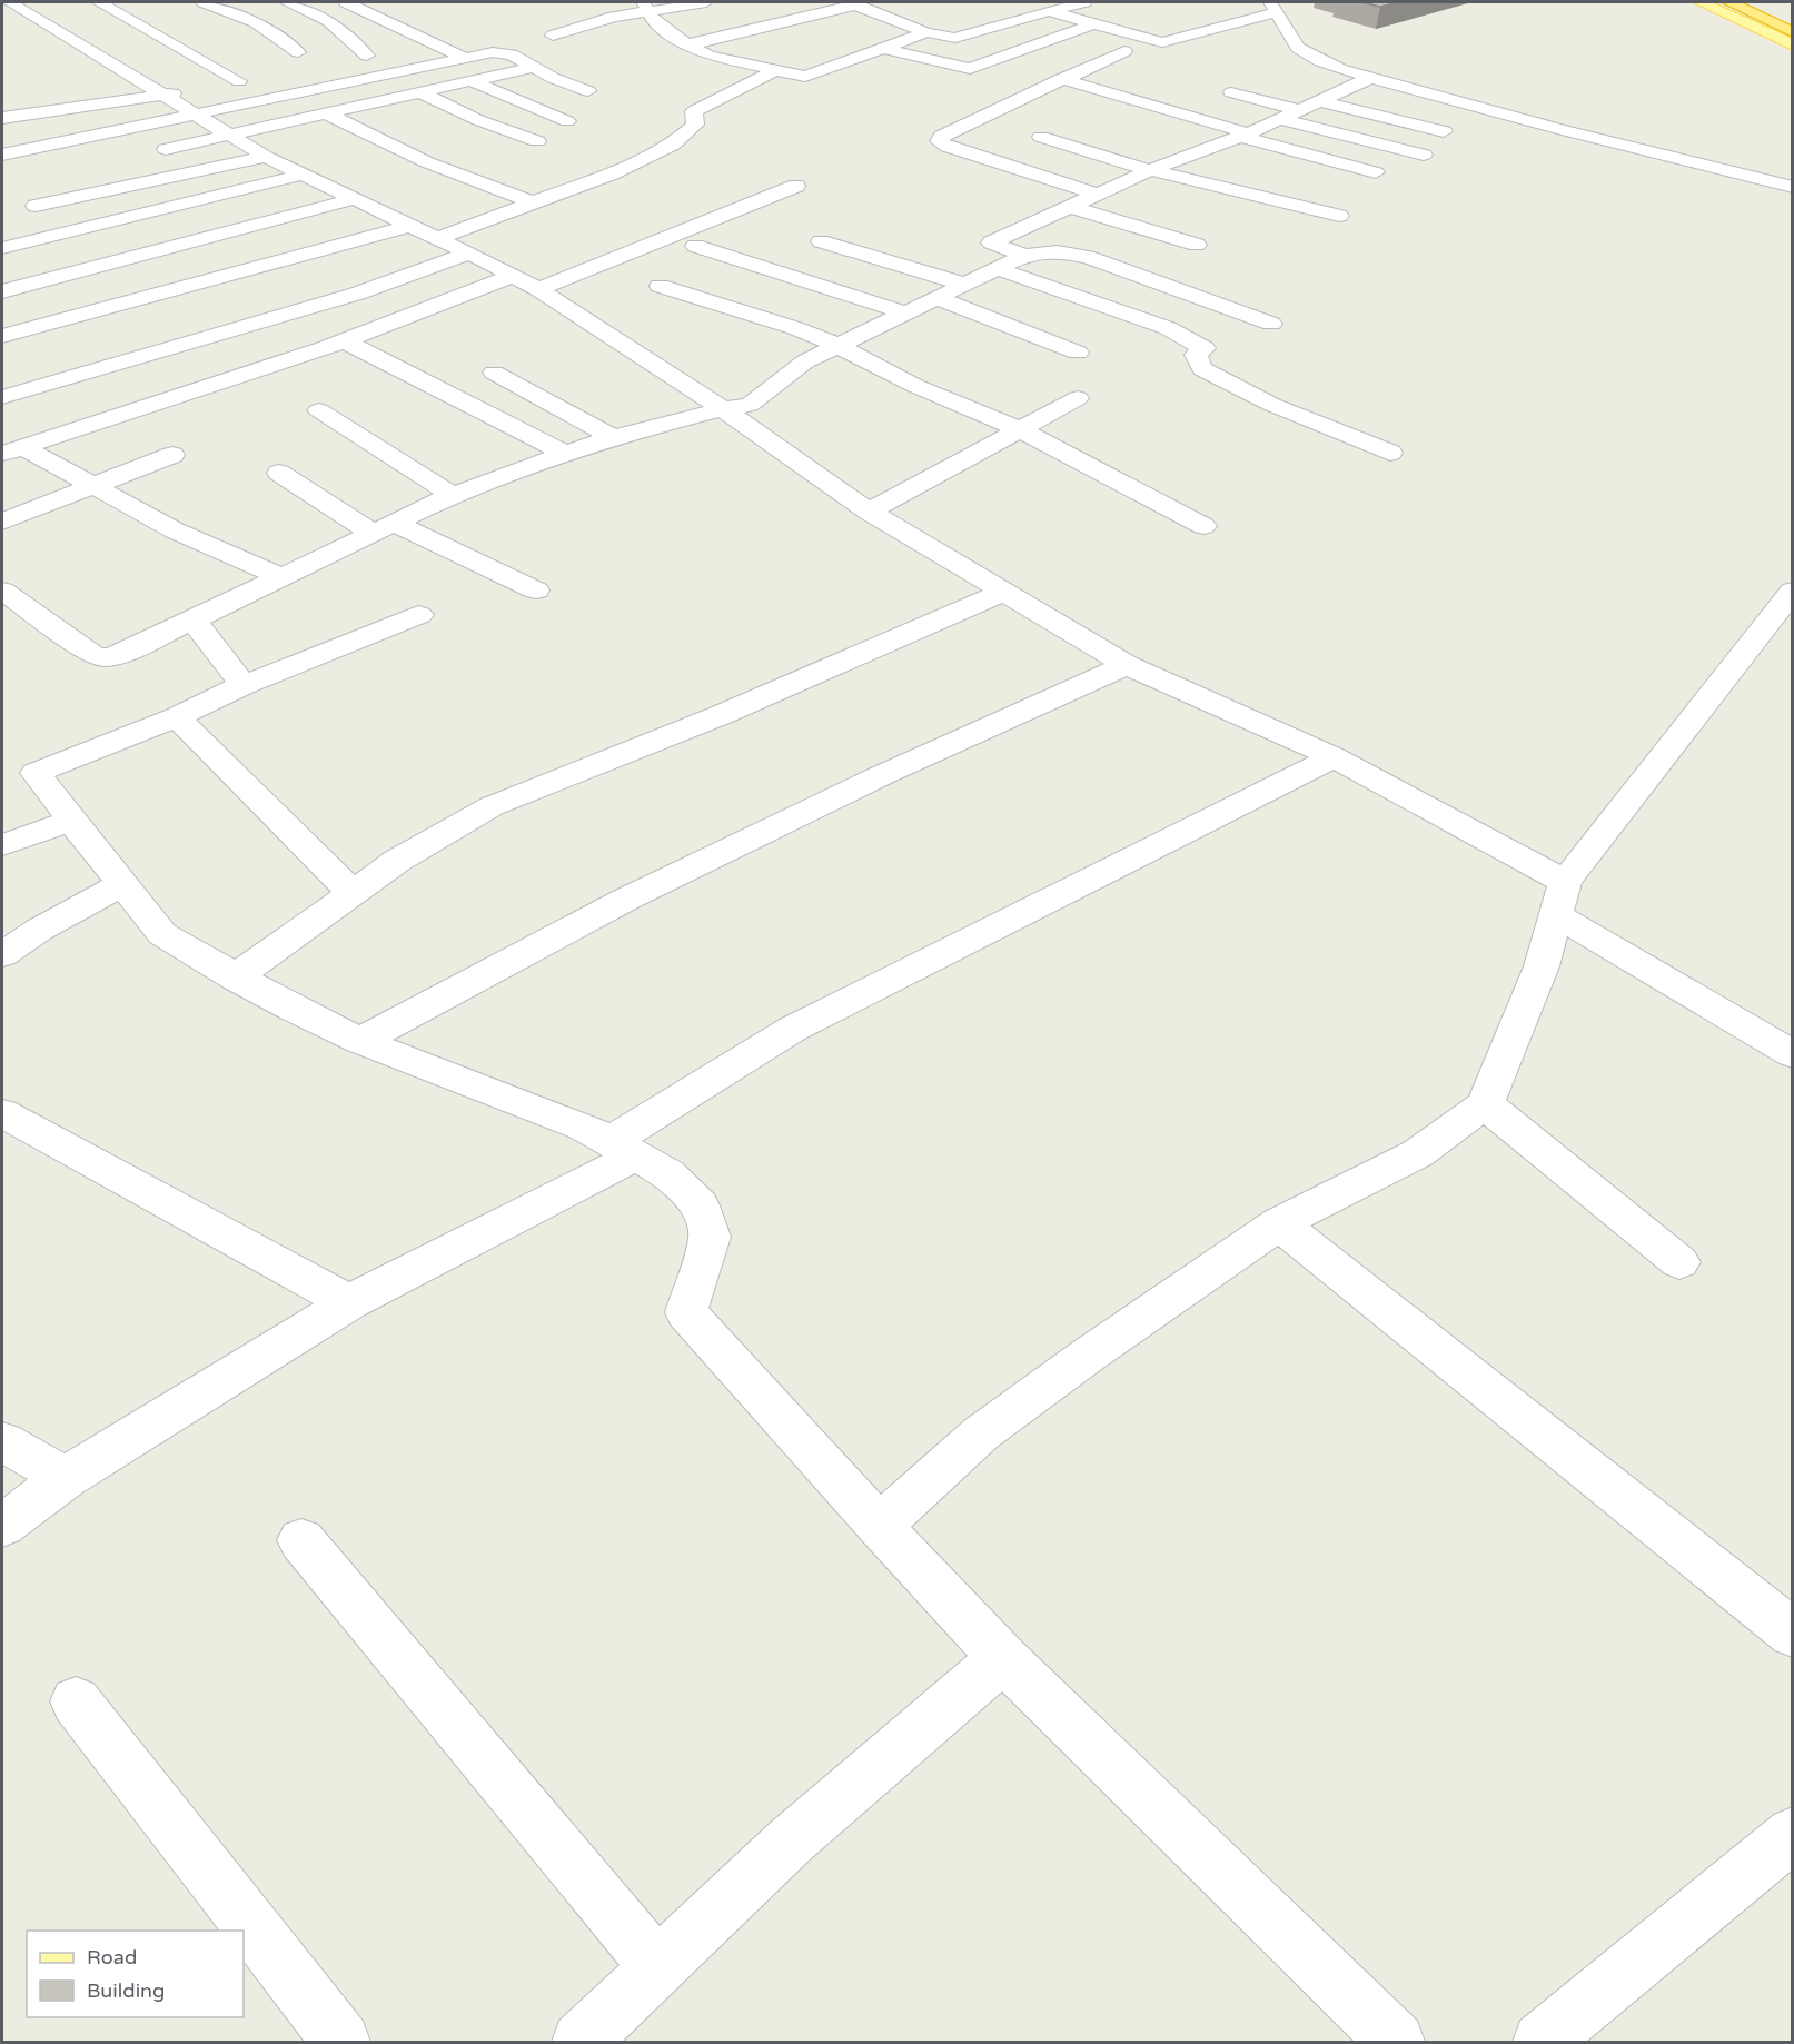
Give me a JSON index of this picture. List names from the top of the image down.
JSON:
{
  "legend": ["Road", "Building"]
}
